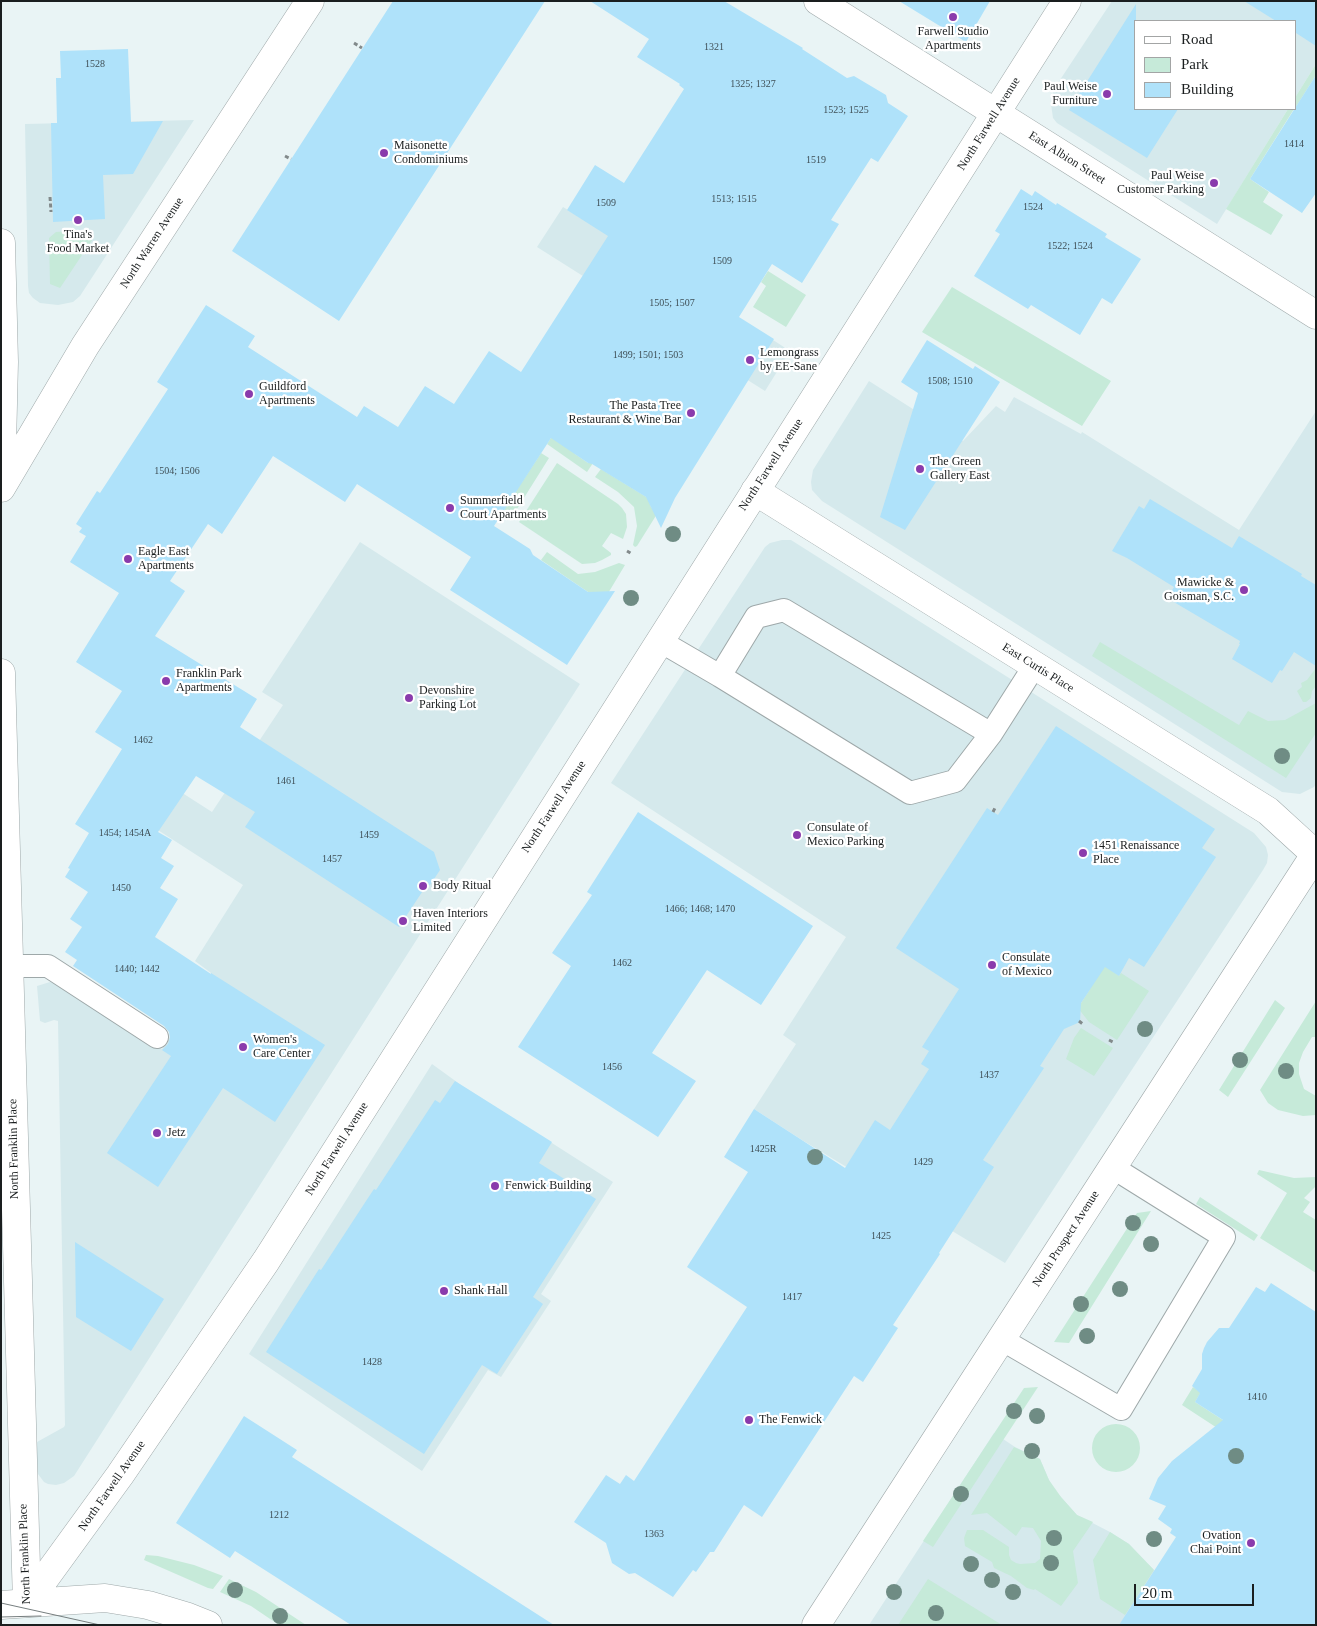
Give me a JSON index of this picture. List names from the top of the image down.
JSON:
{
  "streets": {
    "street": [
      "North Farwell Avenue",
      "East Albion Street",
      "North Warren Avenue",
      "East Curtis Place",
      "North Franklin Place",
      "North Prospect Avenue"
    ]
  },
  "crossings": [
    ["North Farwell Avenue", "East Albion Street"],
    ["North Farwell Avenue", "East Curtis Place"],
    ["North Farwell Avenue", "North Franklin Place"],
    ["East Curtis Place", "North Prospect Avenue"]
  ],
  "places": [
    "Farwell Studio Apartments",
    "Paul Weise Furniture",
    "Maisonette Condominiums",
    "Paul Weise Customer Parking",
    "Tina's Food Market",
    "Lemongrass by EE-Sane",
    "Guildford Apartments",
    "The Pasta Tree Restaurant & Wine Bar",
    "The Green Gallery East",
    "Summerfield Court Apartments",
    "Eagle East Apartments",
    "Mawicke & Goisman, S.C.",
    "Franklin Park Apartments",
    "Devonshire Parking Lot",
    "Consulate of Mexico Parking",
    "1451 Renaissance Place",
    "Body Ritual",
    "Haven Interiors Limited",
    "Consulate of Mexico",
    "Women's Care Center",
    "Jetz",
    "Fenwick Building",
    "Shank Hall",
    "The Fenwick",
    "Ovation Chai Point"
  ],
  "house_numbers": [
    "1321",
    "1528",
    "1325; 1327",
    "1523; 1525",
    "1414",
    "1519",
    "1513; 1515",
    "1509",
    "1524",
    "1522; 1524",
    "1509",
    "1505; 1507",
    "1499; 1501; 1503",
    "1508; 1510",
    "1504; 1506",
    "1462",
    "1461",
    "1454; 1454A",
    "1459",
    "1457",
    "1450",
    "1466; 1468; 1470",
    "1462",
    "1440; 1442",
    "1456",
    "1437",
    "1425R",
    "1429",
    "1425",
    "1417",
    "1428",
    "1410",
    "1212",
    "1363"
  ],
  "legend": ["Road", "Park", "Building"],
  "scale_bar": "20 m"
}
